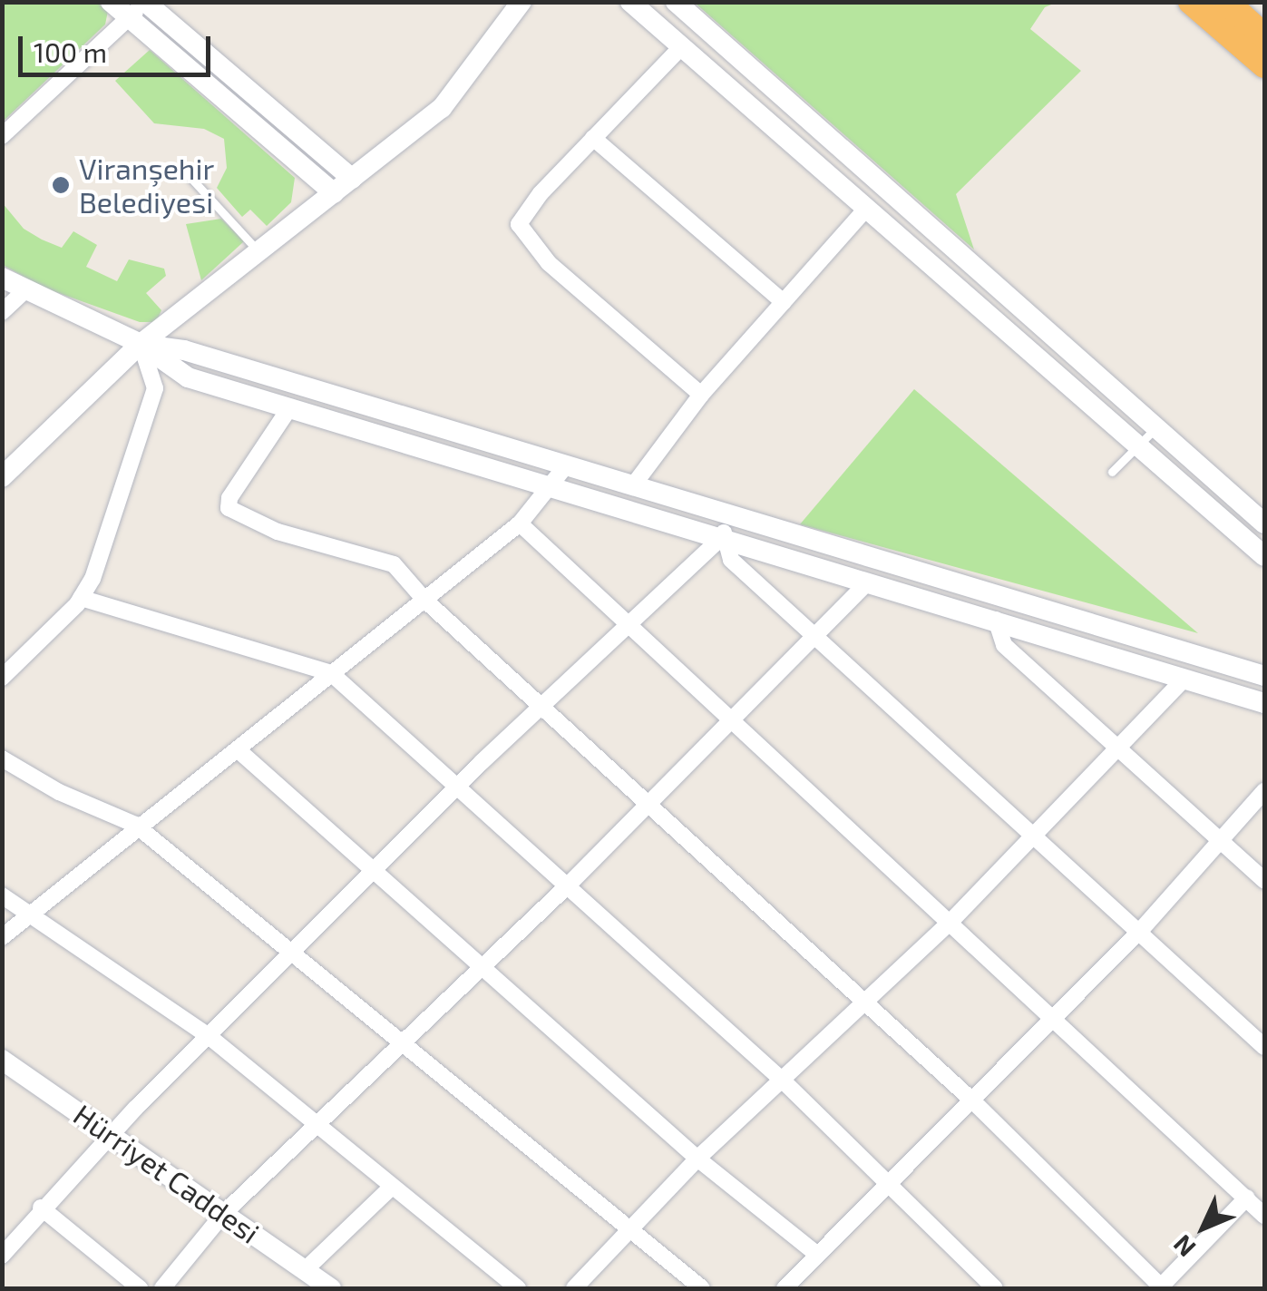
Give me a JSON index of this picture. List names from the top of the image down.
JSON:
{
  "streets": {
    "street": ["Hürriyet Caddesi"]
  },
  "places": ["Viranşehir Belediyesi"],
  "scale_bar": "100 m",
  "north": "bottom left"
}
